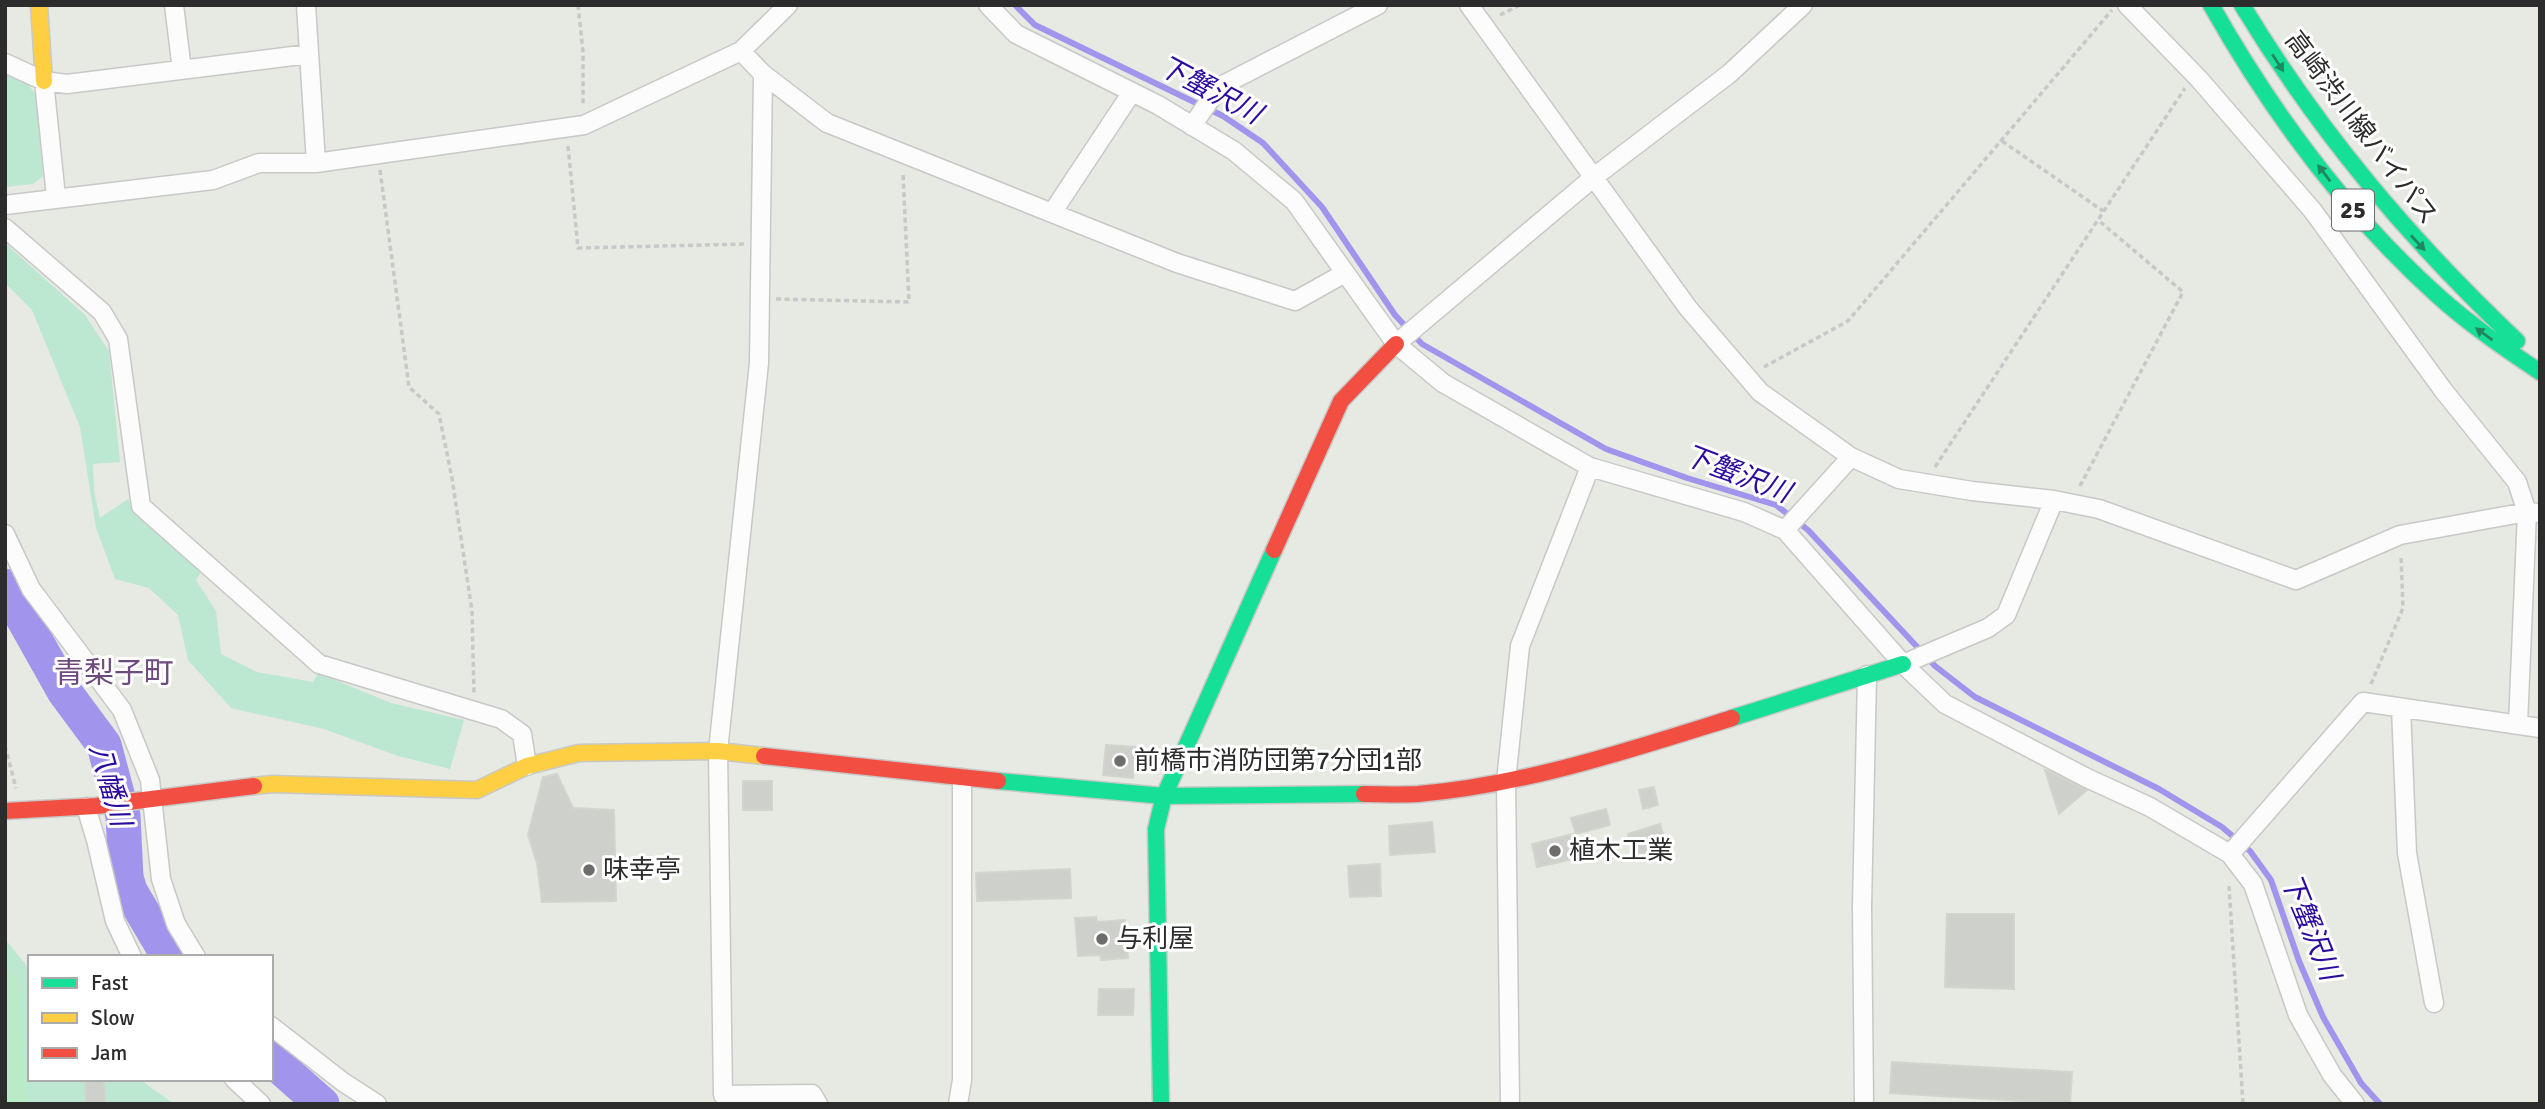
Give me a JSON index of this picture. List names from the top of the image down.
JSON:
{
  "streets": {
    "street": ["高崎渋川線バイパス", "25"]
  },
  "districts": ["青梨子町"],
  "water": ["下蟹沢川", "八幡川"],
  "places": [
    "前橋市消防団第7分団1部",
    "植木工業",
    "味幸亭",
    "与利屋"
  ],
  "legend": ["Fast", "Slow", "Jam"]
}
